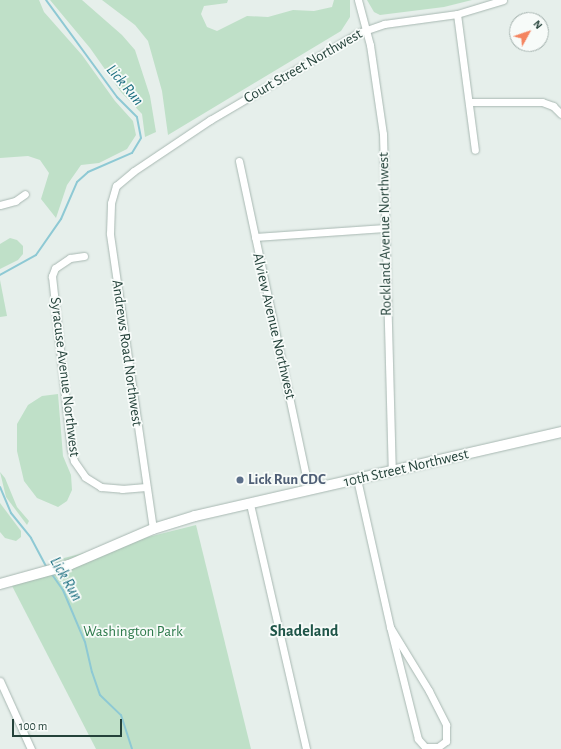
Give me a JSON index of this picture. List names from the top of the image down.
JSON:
{
  "streets": {
    "main road": ["10th Street Northwest"],
    "street": [
      "Court Street Northwest",
      "Rockland Avenue Northwest",
      "Alview Avenue Northwest",
      "Andrews Road Northwest",
      "Syracuse Avenue Northwest"
    ]
  },
  "crossings": [
    ["Court Street Northwest", "Rockland Avenue Northwest"],
    ["Court Street Northwest", "Andrews Road Northwest"],
    ["Rockland Avenue Northwest", "10th Street Northwest"],
    ["Alview Avenue Northwest", "10th Street Northwest"],
    ["Andrews Road Northwest", "Syracuse Avenue Northwest"],
    ["Andrews Road Northwest", "10th Street Northwest"]
  ],
  "districts": ["Shadeland"],
  "water": ["Lick Run"],
  "parks": ["Washington Park"],
  "places": ["Lick Run CDC"],
  "scale_bar": "100 m",
  "north": "top right"
}
